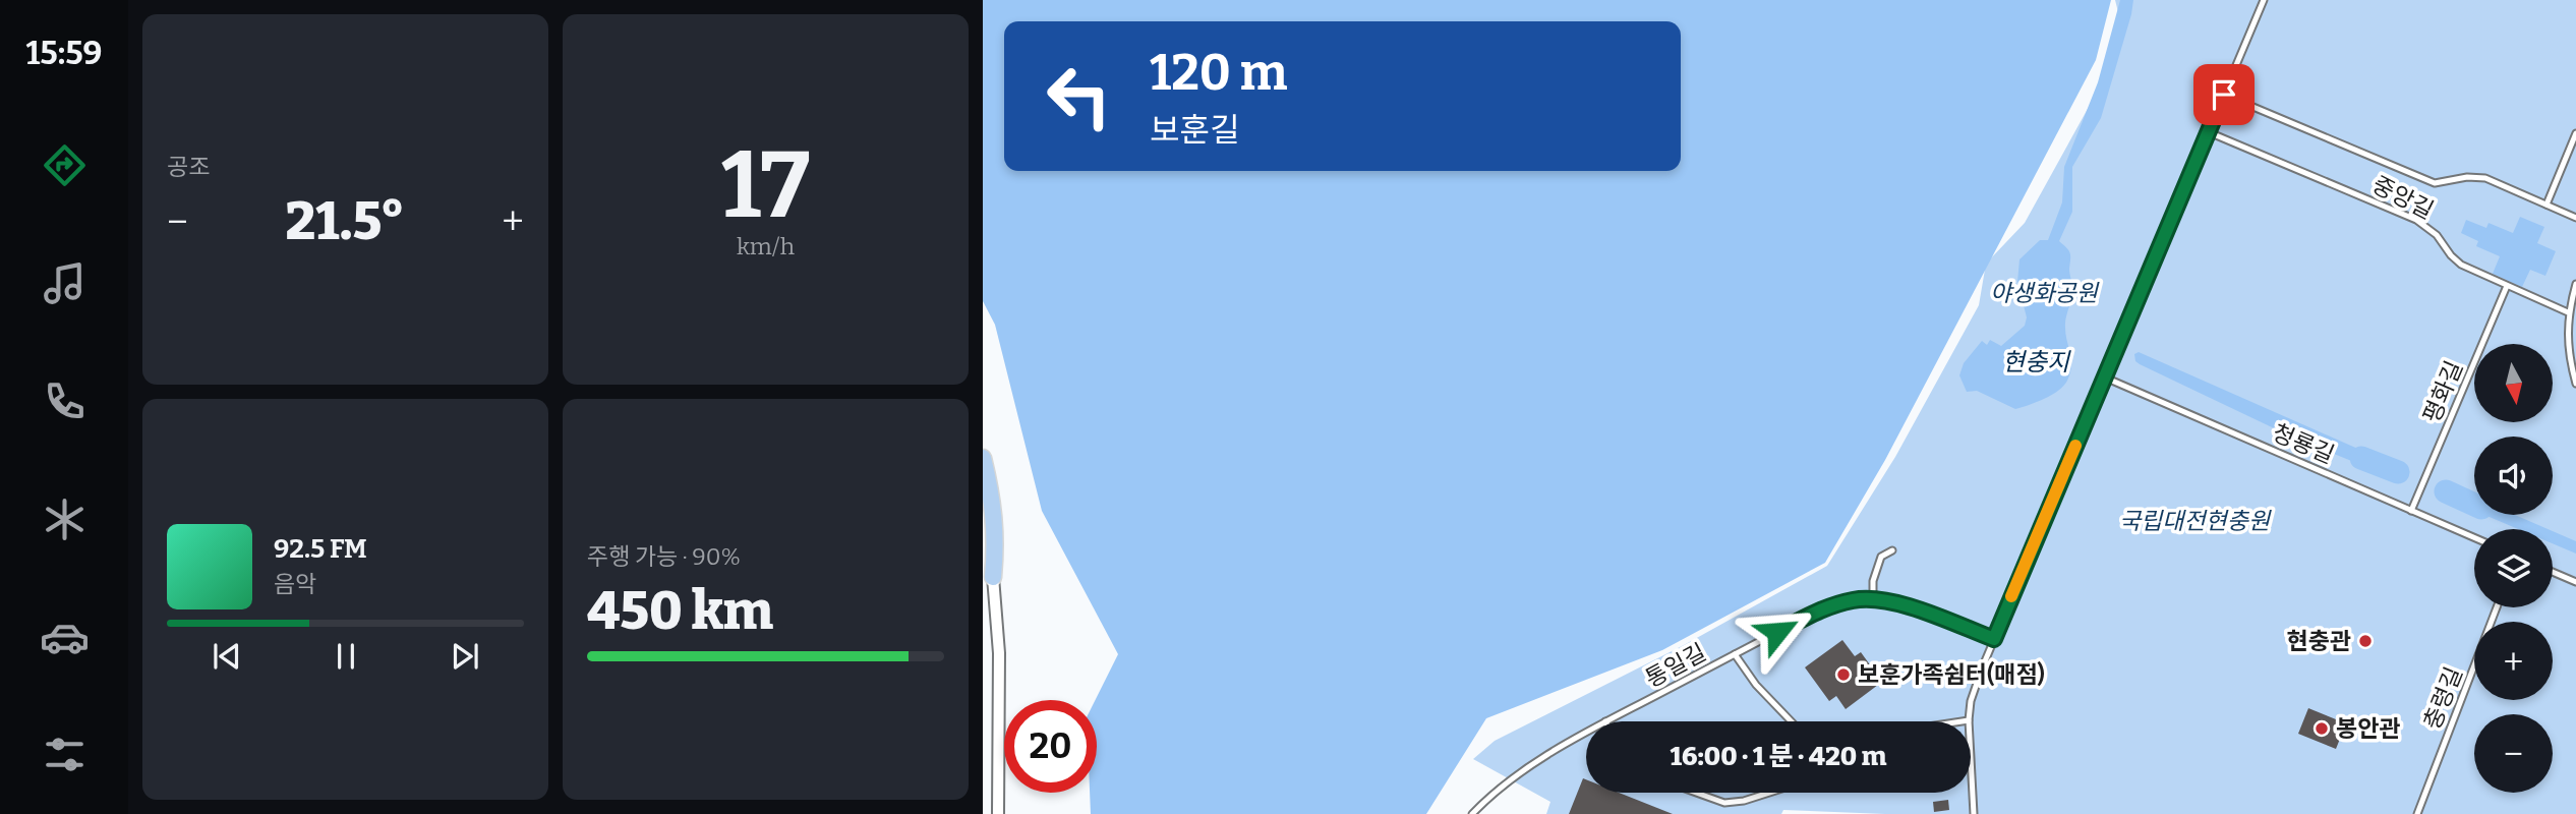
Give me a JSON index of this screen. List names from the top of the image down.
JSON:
{
  "streets": {
    "lane": [
      "중앙길",
      "평화길",
      "청룡길",
      "통일길",
      "충령길"
    ]
  },
  "crossings": [
    ["중앙길", "평화길"],
    ["평화길", "청룡길"]
  ],
  "water": ["현충지"],
  "parks": ["야생화공원", "국립대전현충원"],
  "places": ["현충관", "보훈가족쉼터(매점)", "봉안관"],
  "north": "bottom",
  "page": {
    "tabs": "15:59",
    "tile": [
      "공조",
      ["17", "km/h"],
      ["주행 가능 · 90%", "450 km"]
    ],
    "turn": ["120 m", "보훈길"],
    "heat": ["−", "21.5°", "+"],
    "map_buttons": ["+", "−"],
    "song": ["92.5 FM", "음악"],
    "limit": "20",
    "trip": "16:00 · 1 분 · 420 m"
  }
}
